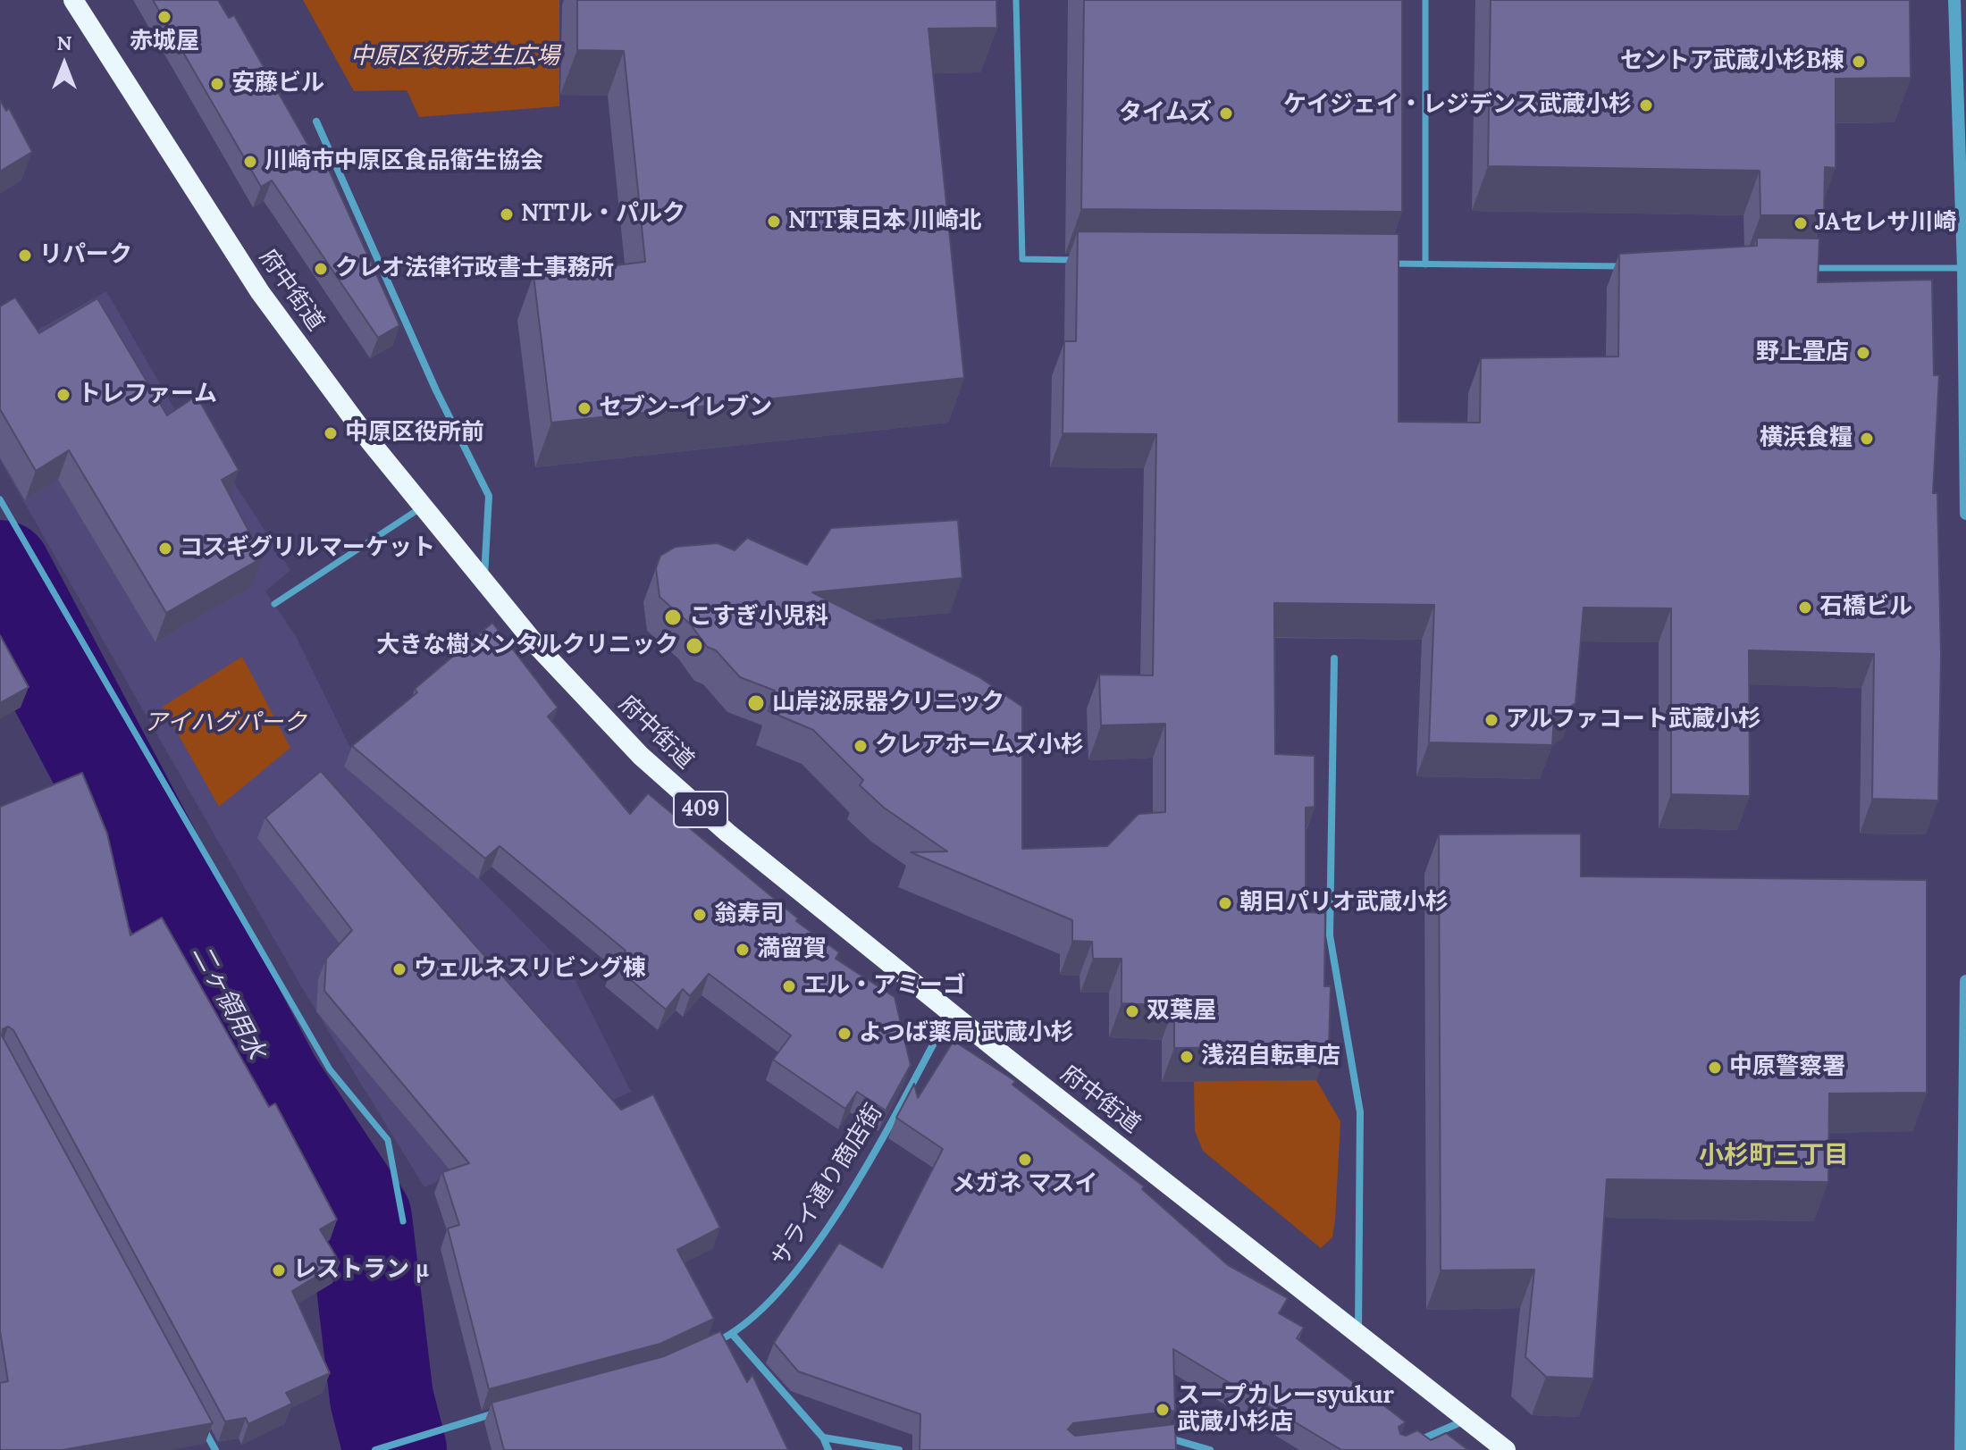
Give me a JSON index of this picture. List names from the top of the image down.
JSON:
{
  "streets": {
    "highway": ["府中街道", "409"],
    "street": ["サライ通り商店街"]
  },
  "crossings": [
    ["府中街道", "サライ通り商店街"]
  ],
  "districts": ["小杉町三丁目"],
  "water": ["二ヶ領用水"],
  "parks": ["中原区役所芝生広場", "アイハグパーク"],
  "places": [
    "赤城屋",
    "セントア武蔵小杉B棟",
    "安藤ビル",
    "ケイジェイ・レジデンス武蔵小杉",
    "タイムズ",
    "川崎市中原区食品衛生協会",
    "NTTル・パルク",
    "NTT東日本 川崎北",
    "JAセレサ川崎",
    "リパーク",
    "クレオ法律行政書士事務所",
    "野上畳店",
    "トレファーム",
    "セブン-イレブン",
    "中原区役所前",
    "横浜食糧",
    "コスギグリルマーケット",
    "石橋ビル",
    "こすぎ小児科",
    "大きな樹メンタルクリニック",
    "山岸泌尿器クリニック",
    "アルファコート武蔵小杉",
    "クレアホームズ小杉",
    "朝日パリオ武蔵小杉",
    "翁寿司",
    "満留賀",
    "ウェルネスリビング棟",
    "エル・アミーゴ",
    "双葉屋",
    "よつば薬局 武蔵小杉",
    "浅沼自転車店",
    "中原警察署",
    "メガネ マスイ",
    "レストラン μ",
    "スープカレーsyukur 武蔵小杉店"
  ],
  "north": "top"
}
